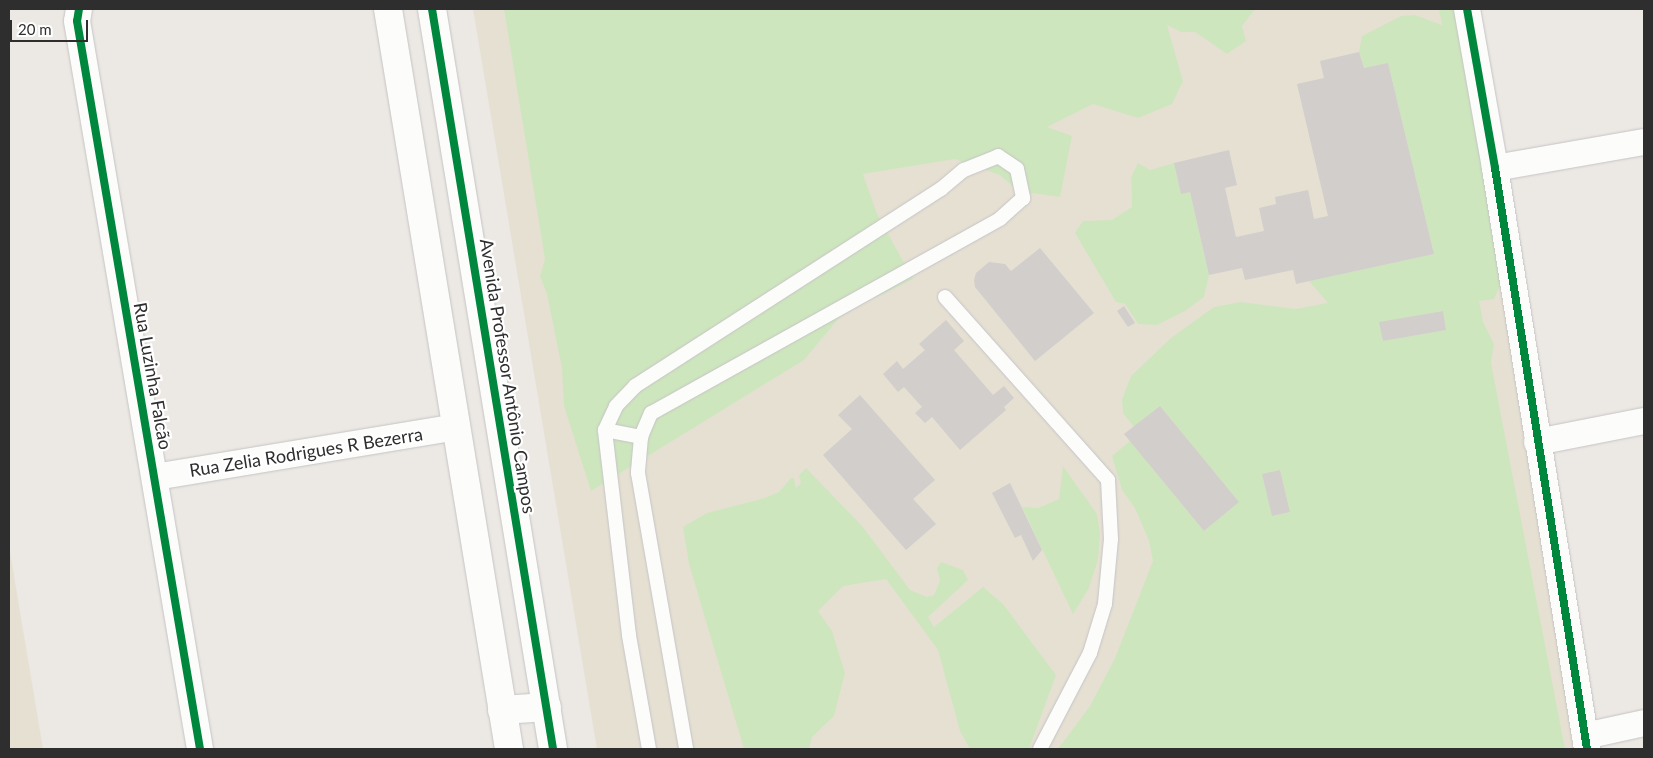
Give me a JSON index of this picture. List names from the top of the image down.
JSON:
{
  "streets": {
    "street": ["Rua Luzinha Falcão", "Avenida Professor Antônio Campos", "Rua Zelia Rodrigues R Bezerra"]
  },
  "crossings": [
    ["Rua Luzinha Falcão", "Rua Zelia Rodrigues R Bezerra"]
  ],
  "scale_bar": "20 m"
}
